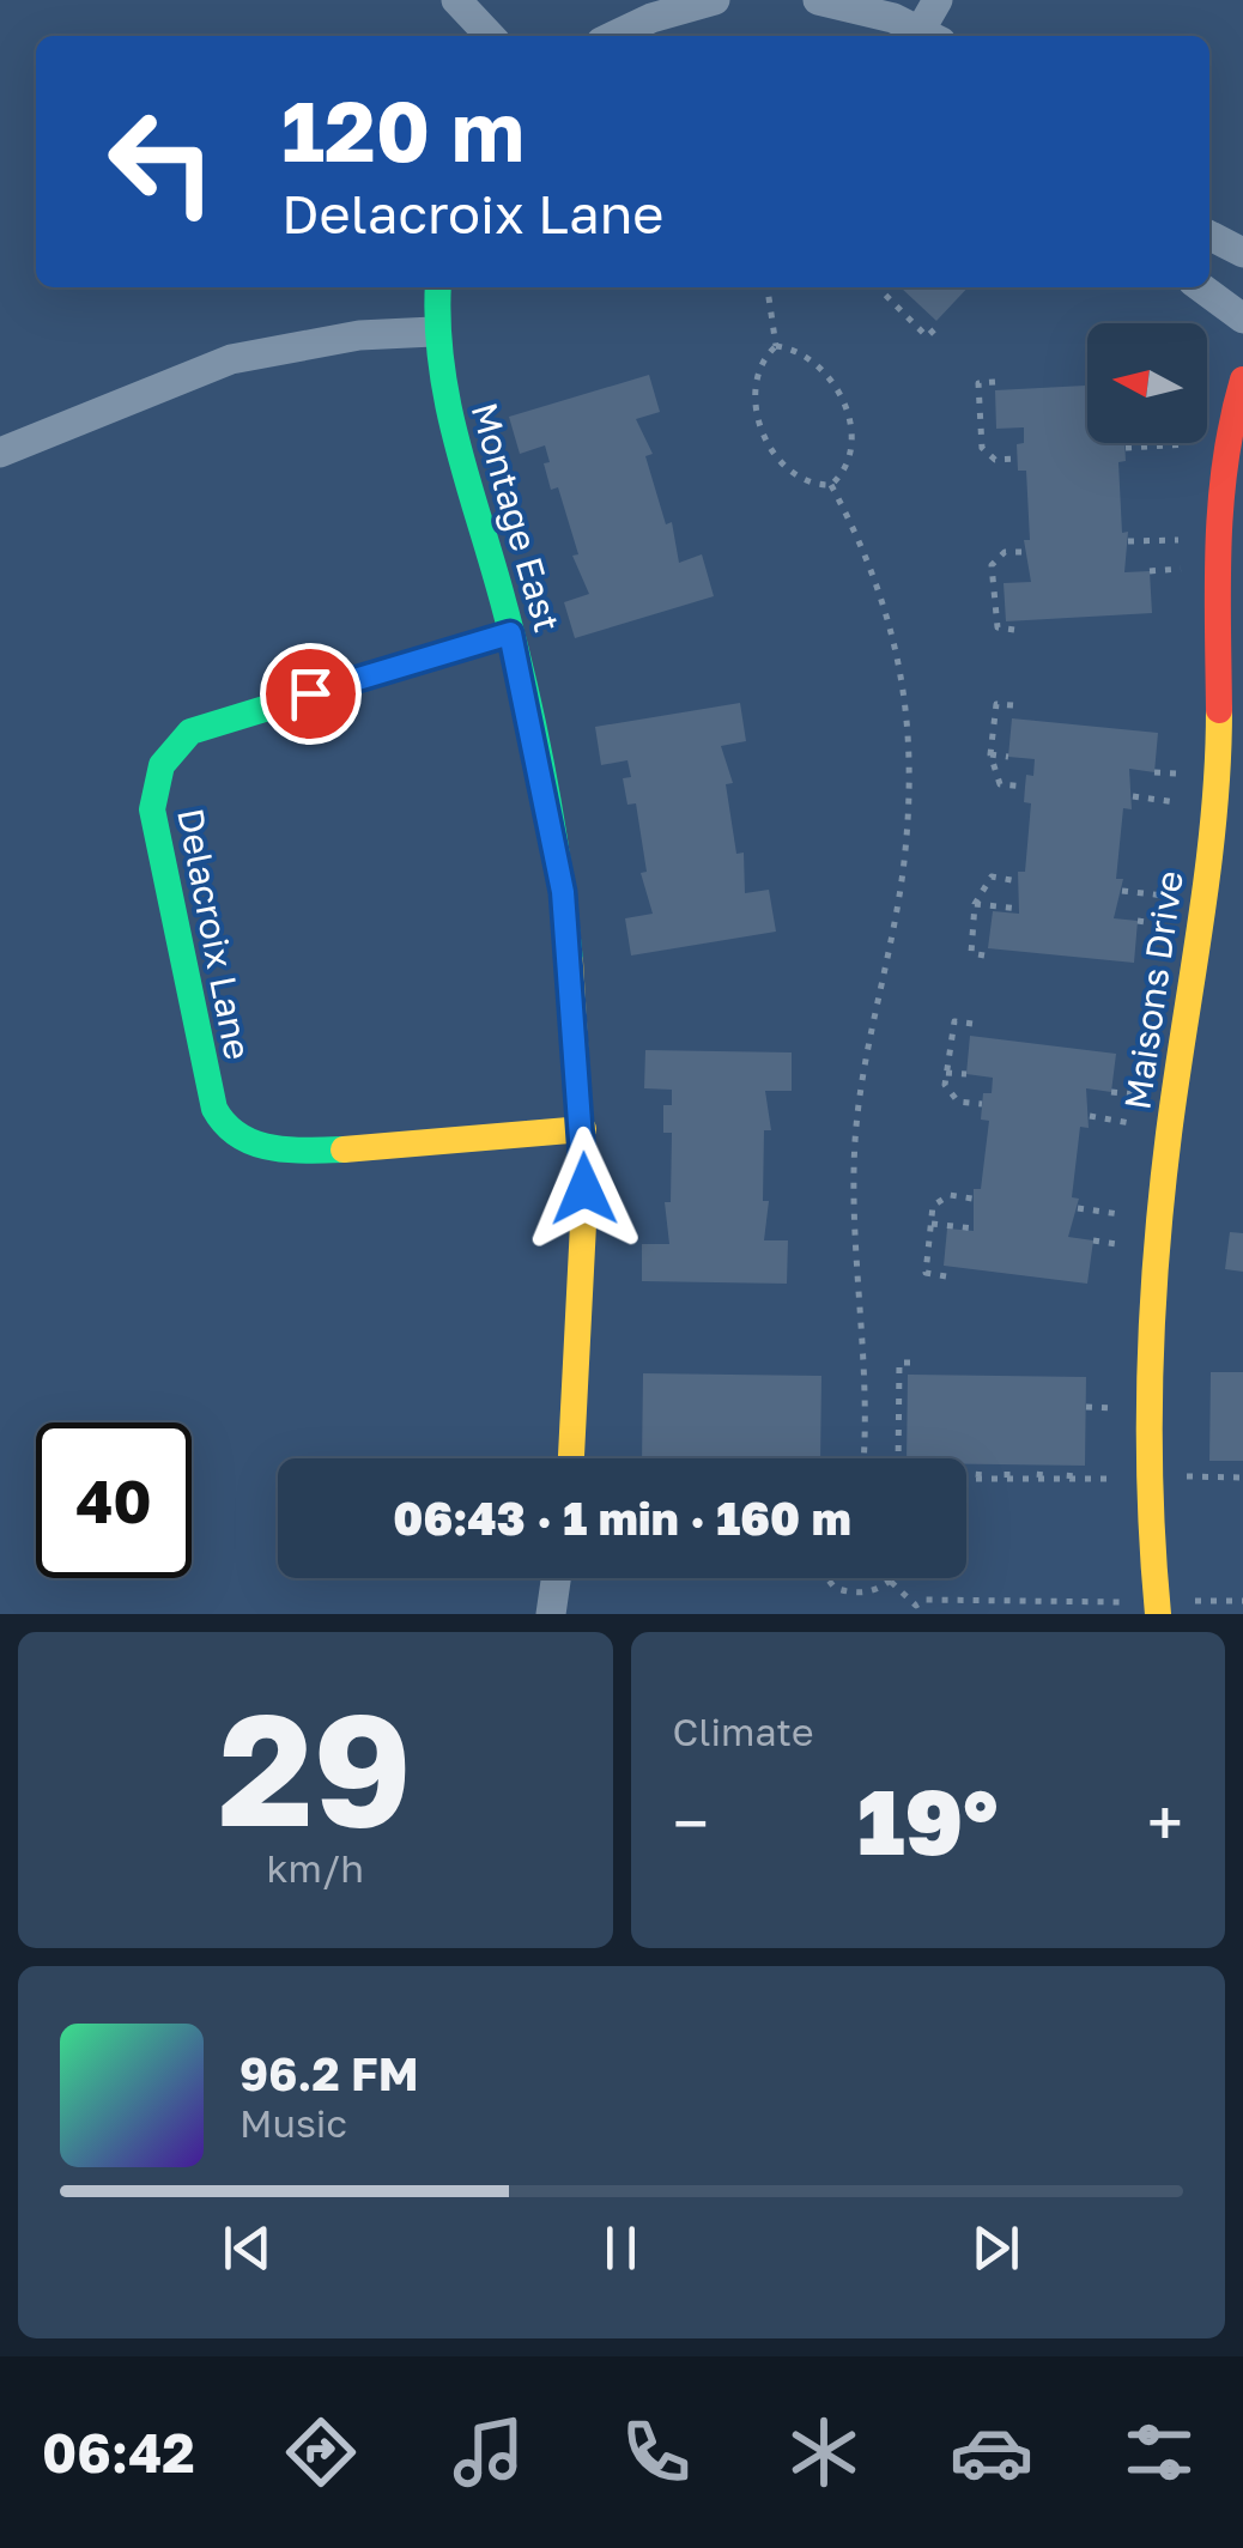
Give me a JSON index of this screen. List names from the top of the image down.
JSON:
{
  "streets": {
    "street": ["Montage East", "Delacroix Lane", "Maisons Drive"]
  },
  "crossings": [
    ["Montage East", "Delacroix Lane"]
  ],
  "north": "left",
  "page": {
    "turn": ["120 m", "Delacroix Lane"],
    "limit": "40",
    "trip": "06:43 · 1 min · 160 m",
    "tile": [
      ["29", "km/h"],
      "Climate"
    ],
    "heat": ["−", "19°", "+"],
    "song": ["96.2 FM", "Music"],
    "tabs": "06:42"
  }
}
